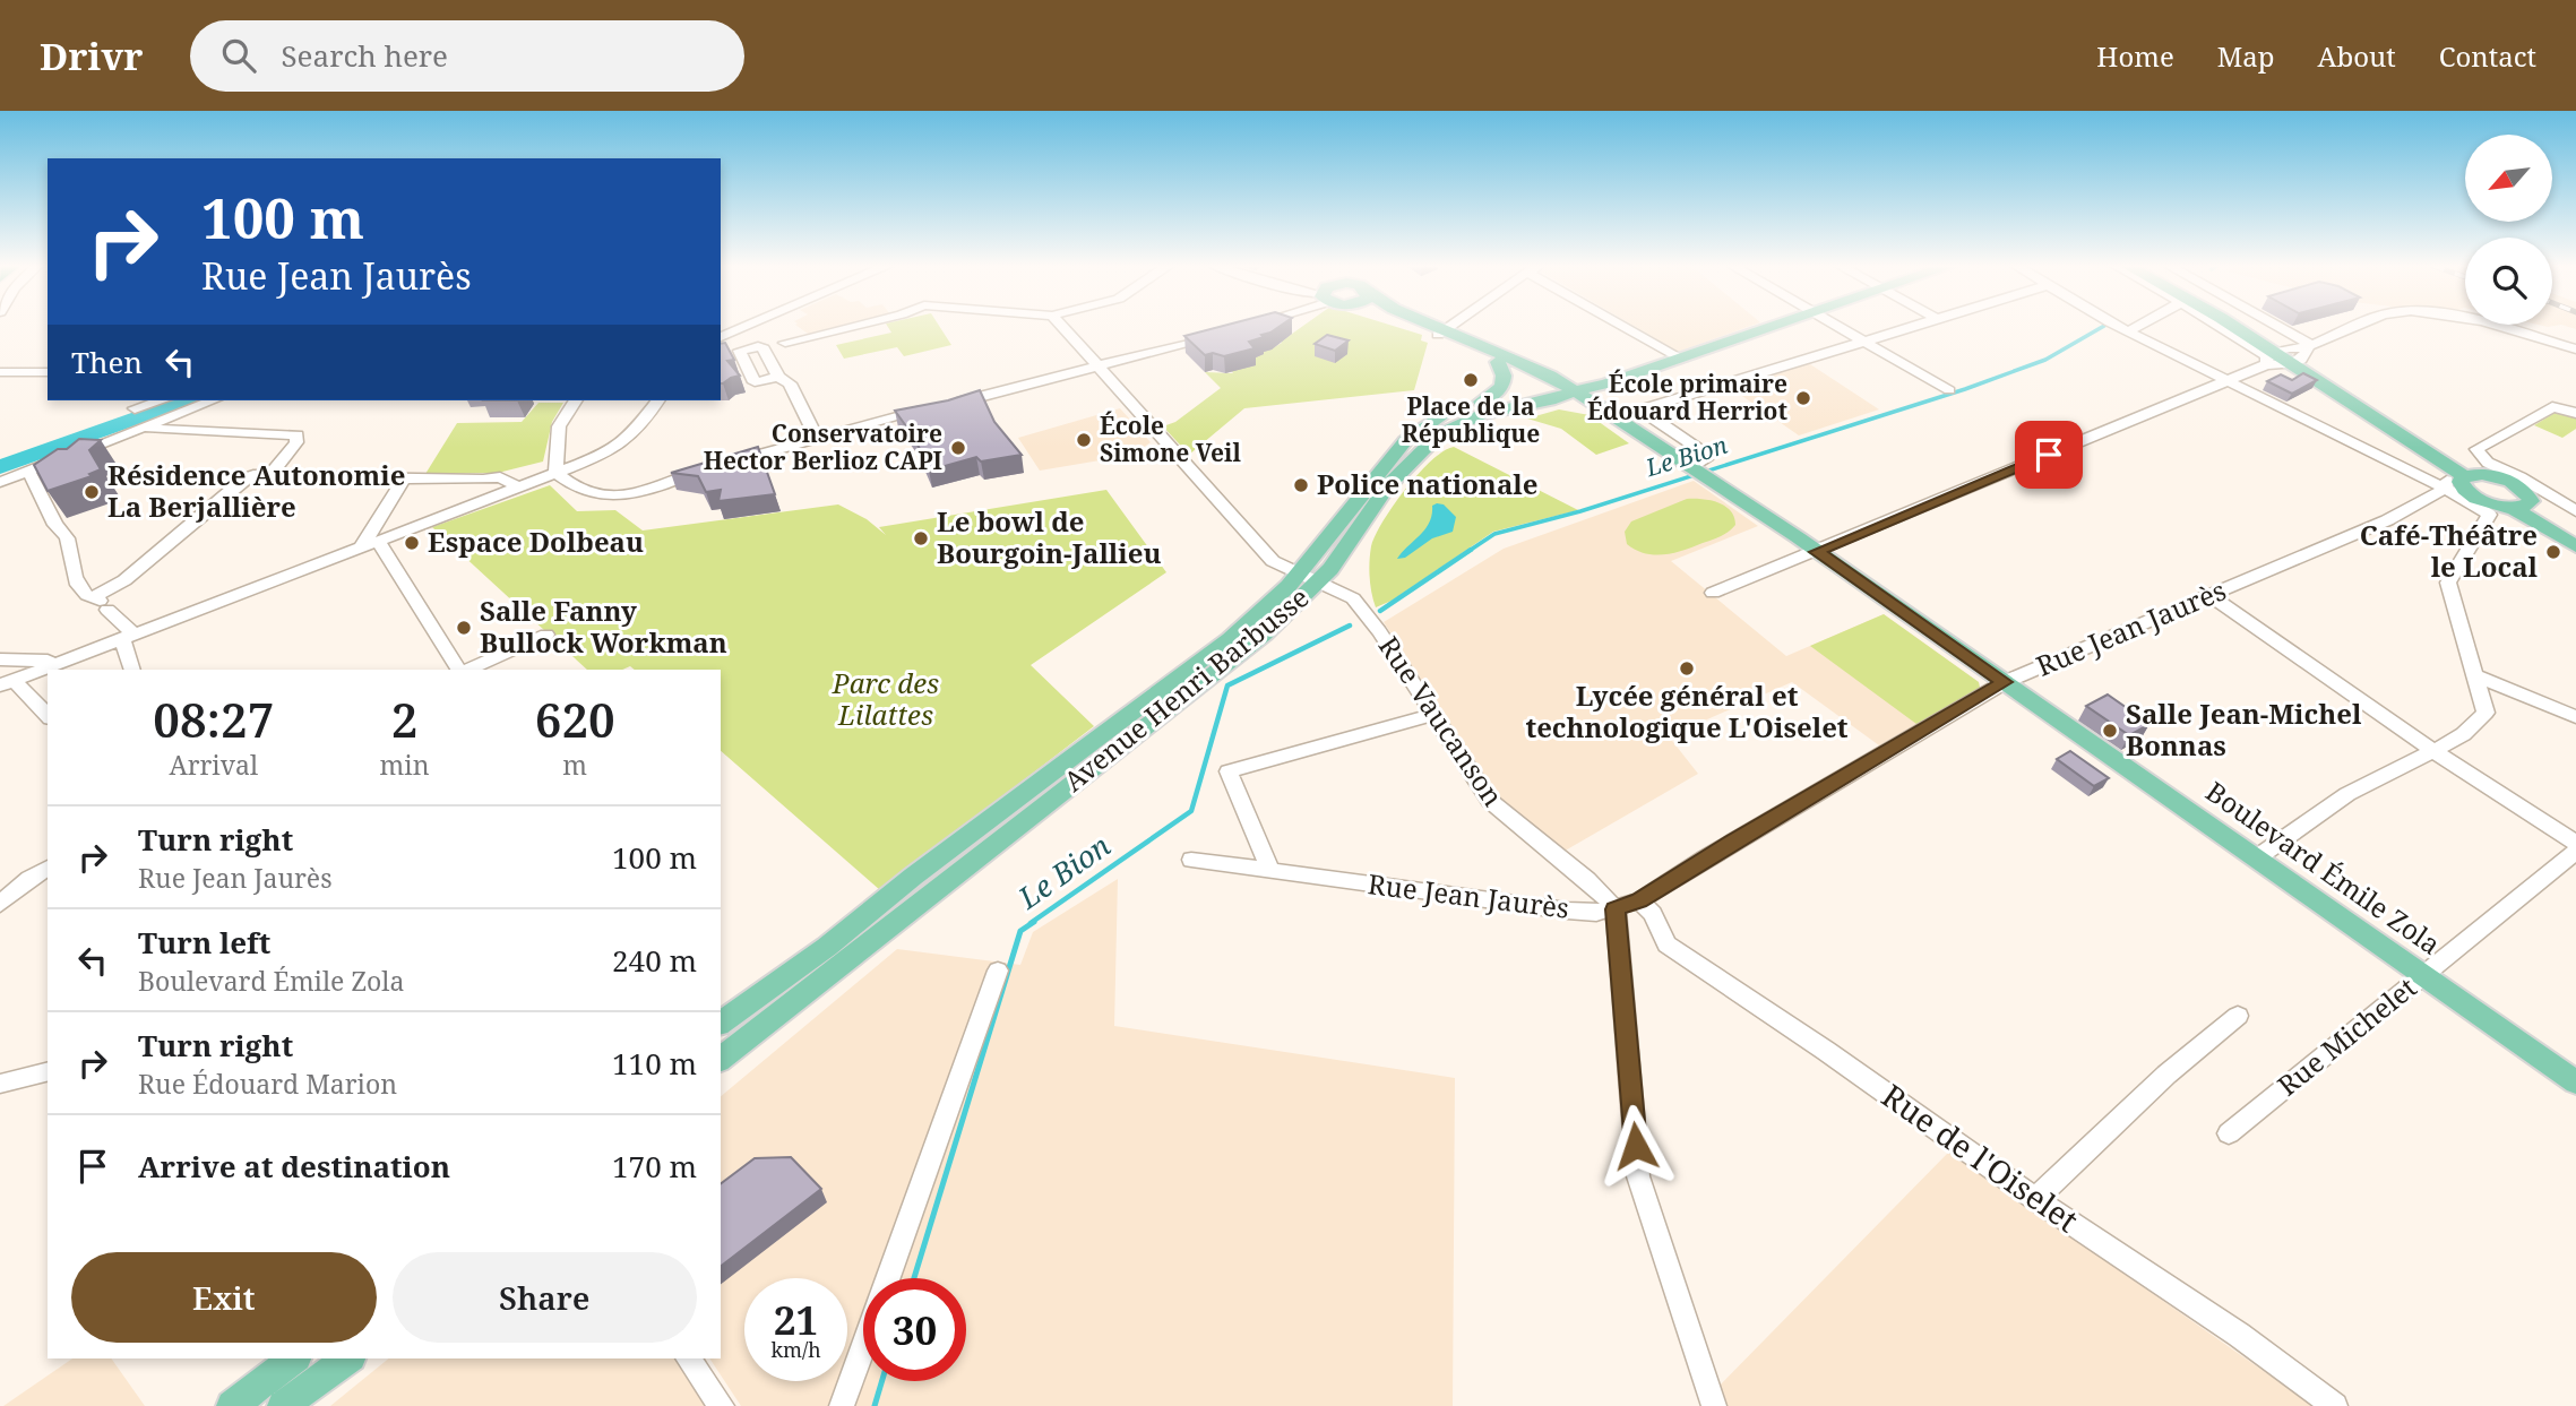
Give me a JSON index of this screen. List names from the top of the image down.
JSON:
{
  "streets": {
    "main road": ["Avenue Henri Barbusse", "Boulevard Émile Zola"],
    "street": [
      "Rue Jean Jaurès",
      "Rue Vaucanson",
      "Rue Michelet",
      "Rue de l'Oiselet"
    ]
  },
  "crossings": [
    ["Rue Jean Jaurès", "Rue Vaucanson"],
    ["Rue Jean Jaurès", "Boulevard Émile Zola"],
    ["Rue Jean Jaurès", "Rue de l'Oiselet"],
    ["Avenue Henri Barbusse", "Rue Vaucanson"],
    ["Boulevard Émile Zola", "Rue Michelet"]
  ],
  "water": ["Le Bion"],
  "parks": ["Parc des Lilattes"],
  "places": [
    "Place de la République",
    "École primaire Édouard Herriot",
    "École Simone Veil",
    "Conservatoire Hector Berlioz CAPI",
    "Police nationale",
    "Résidence Autonomie La Berjallière",
    "Le bowl de Bourgoin-Jallieu",
    "Espace Dolbeau",
    "Café-Théâtre le Local",
    "Salle Fanny Bullock Workman",
    "Lycée général et technologique L'Oiselet",
    "Salle Jean-Michel Bonnas"
  ],
  "north": "bottom left",
  "page": {
    "header": "Drivr",
    "search": "Search here",
    "nav": [
      "Home",
      "Map",
      "About",
      "Contact"
    ],
    "turn": ["100 m", "Rue Jean Jaurès"],
    "then": "Then",
    "eta": [
      "08:27",
      "Arrival",
      "2",
      "min",
      "620",
      "m"
    ],
    "list": [
      {
        "name": "Turn right",
        "note": "Rue Jean Jaurès",
        "value": "100 m"
      },
      {
        "name": "Turn left",
        "note": "Boulevard Émile Zola",
        "value": "240 m"
      },
      {
        "name": "Turn right",
        "note": "Rue Édouard Marion",
        "value": "110 m"
      },
      {
        "name": "Arrive at destination",
        "value": "170 m"
      }
    ],
    "buttons": ["Exit", "Share"],
    "speed": "21 km/h",
    "limit": "30"
  }
}
